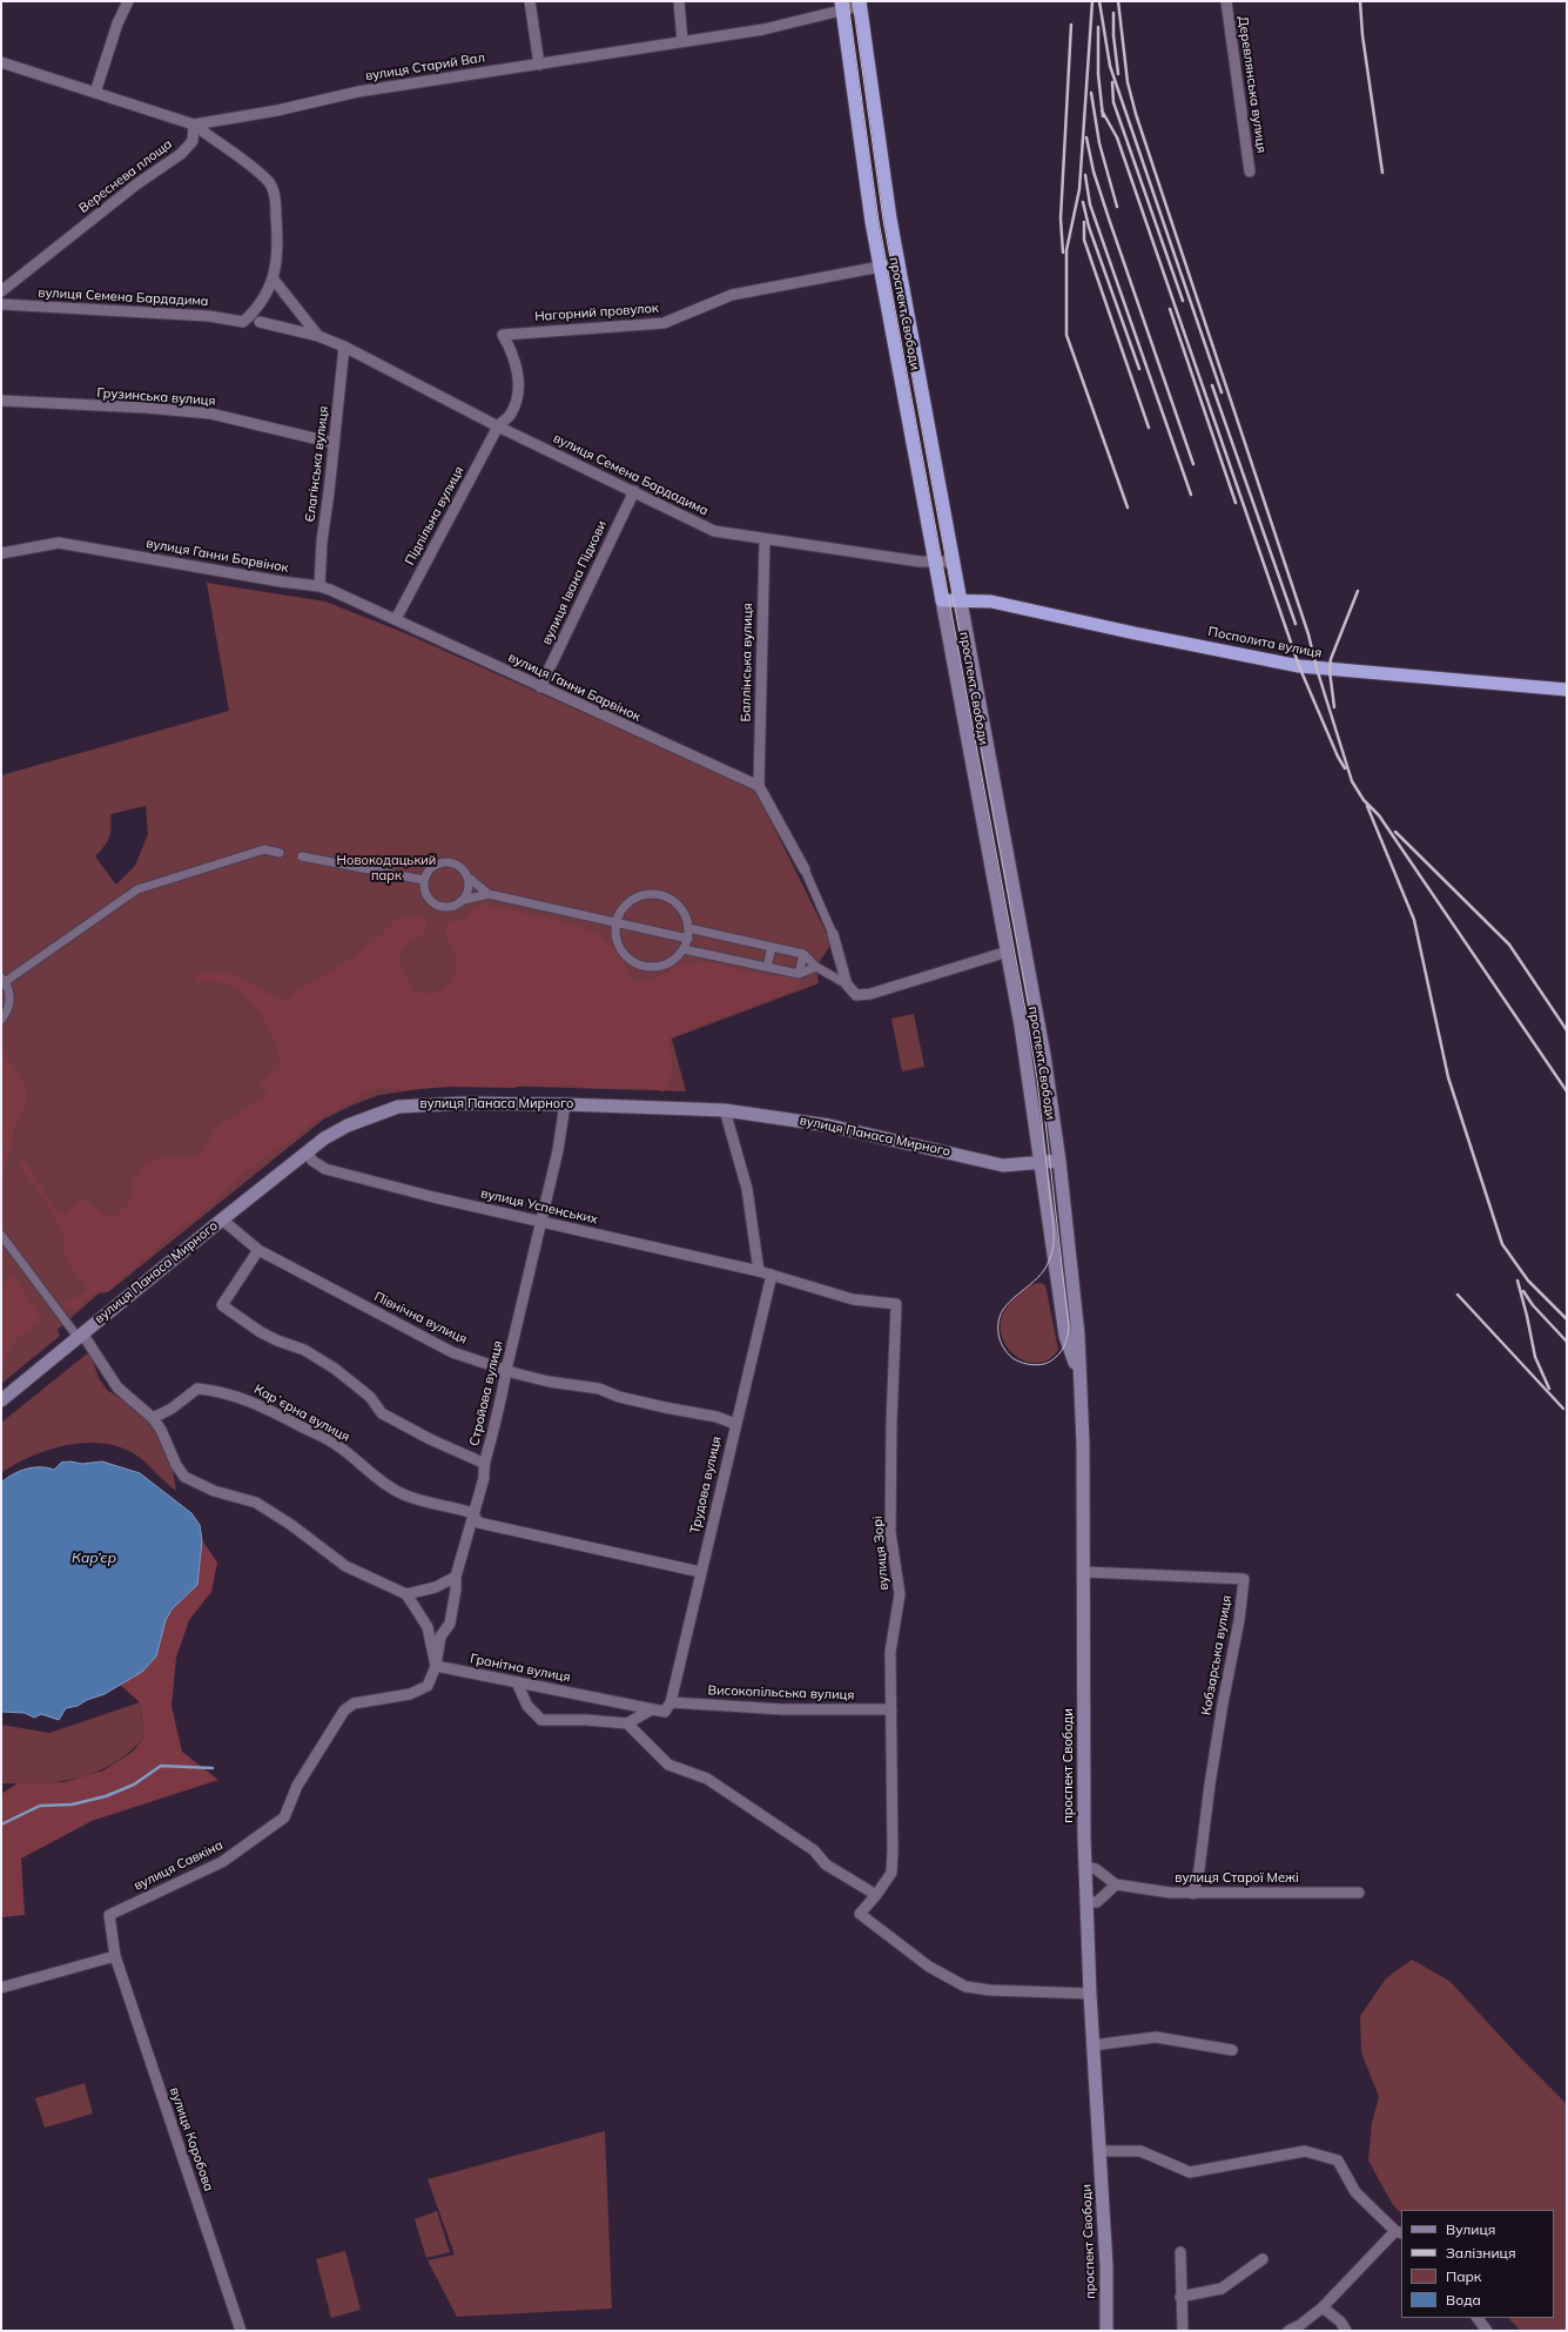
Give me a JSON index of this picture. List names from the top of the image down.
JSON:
{
  "streets": {
    "highway": ["проспект Свободи", "Посполита вулиця"],
    "main road": ["вулиця Панаса Мирного"],
    "street": [
      "вулиця Старий Вал",
      "Деревлянська вулиця",
      "Вереснева площа",
      "вулиця Семена Бардадима",
      "Нагорний провулок",
      "Грузинська вулиця",
      "Єлагінська вулиця",
      "Підпільна вулиця",
      "вулиця Ганни Барвінок",
      "вулиця Івана Підкови",
      "Баллінська вулиця",
      "вулиця Успенських",
      "Північна вулиця",
      "Стройова вулиця",
      "Карʼєрна вулиця",
      "Трудова вулиця",
      "вулиця Зорі",
      "Кобзарська вулиця",
      "Гранітна вулиця",
      "Високопільська вулиця",
      "вулиця Савкіна",
      "вулиця Старої Межі",
      "вулиця Коробова"
    ]
  },
  "crossings": [
    ["вулиця Старий Вал", "Вереснева площа"],
    ["вулиця Старий Вал", "проспект Свободи"],
    ["вулиця Семена Бардадима", "Нагорний провулок"],
    ["вулиця Семена Бардадима", "проспект Свободи"],
    ["вулиця Семена Бардадима", "Єлагінська вулиця"],
    ["вулиця Семена Бардадима", "Підпільна вулиця"],
    ["вулиця Семена Бардадима", "вулиця Івана Підкови"],
    ["вулиця Семена Бардадима", "Баллінська вулиця"],
    ["Нагорний провулок", "проспект Свободи"],
    ["Нагорний провулок", "Підпільна вулиця"],
    ["проспект Свободи", "Посполита вулиця"],
    ["проспект Свободи", "вулиця Панаса Мирного"],
    ["проспект Свободи", "вулиця Зорі"],
    ["проспект Свободи", "Кобзарська вулиця"],
    ["проспект Свободи", "вулиця Старої Межі"],
    ["Грузинська вулиця", "Єлагінська вулиця"],
    ["Єлагінська вулиця", "вулиця Ганни Барвінок"],
    ["Підпільна вулиця", "вулиця Ганни Барвінок"],
    ["вулиця Ганни Барвінок", "вулиця Івана Підкови"],
    ["вулиця Ганни Барвінок", "Баллінська вулиця"],
    ["вулиця Панаса Мирного", "вулиця Успенських"],
    ["вулиця Панаса Мирного", "Північна вулиця"],
    ["вулиця Панаса Мирного", "Стройова вулиця"],
    ["вулиця Успенських", "Стройова вулиця"],
    ["вулиця Успенських", "Трудова вулиця"],
    ["вулиця Успенських", "вулиця Зорі"],
    ["Північна вулиця", "Стройова вулиця"],
    ["Північна вулиця", "Трудова вулиця"],
    ["Стройова вулиця", "Карʼєрна вулиця"],
    ["Стройова вулиця", "Гранітна вулиця"],
    ["Стройова вулиця", "вулиця Савкіна"],
    ["Карʼєрна вулиця", "Трудова вулиця"],
    ["Трудова вулиця", "вулиця Зорі"],
    ["Трудова вулиця", "Високопільська вулиця"],
    ["вулиця Зорі", "Високопільська вулиця"],
    ["Кобзарська вулиця", "вулиця Старої Межі"],
    ["вулиця Савкіна", "вулиця Коробова"]
  ],
  "water": ["Кар’єр"],
  "parks": ["Новокодацький парк"],
  "legend": [
    "Вулиця",
    "Залізниця",
    "Парк",
    "Вода"
  ]
}
